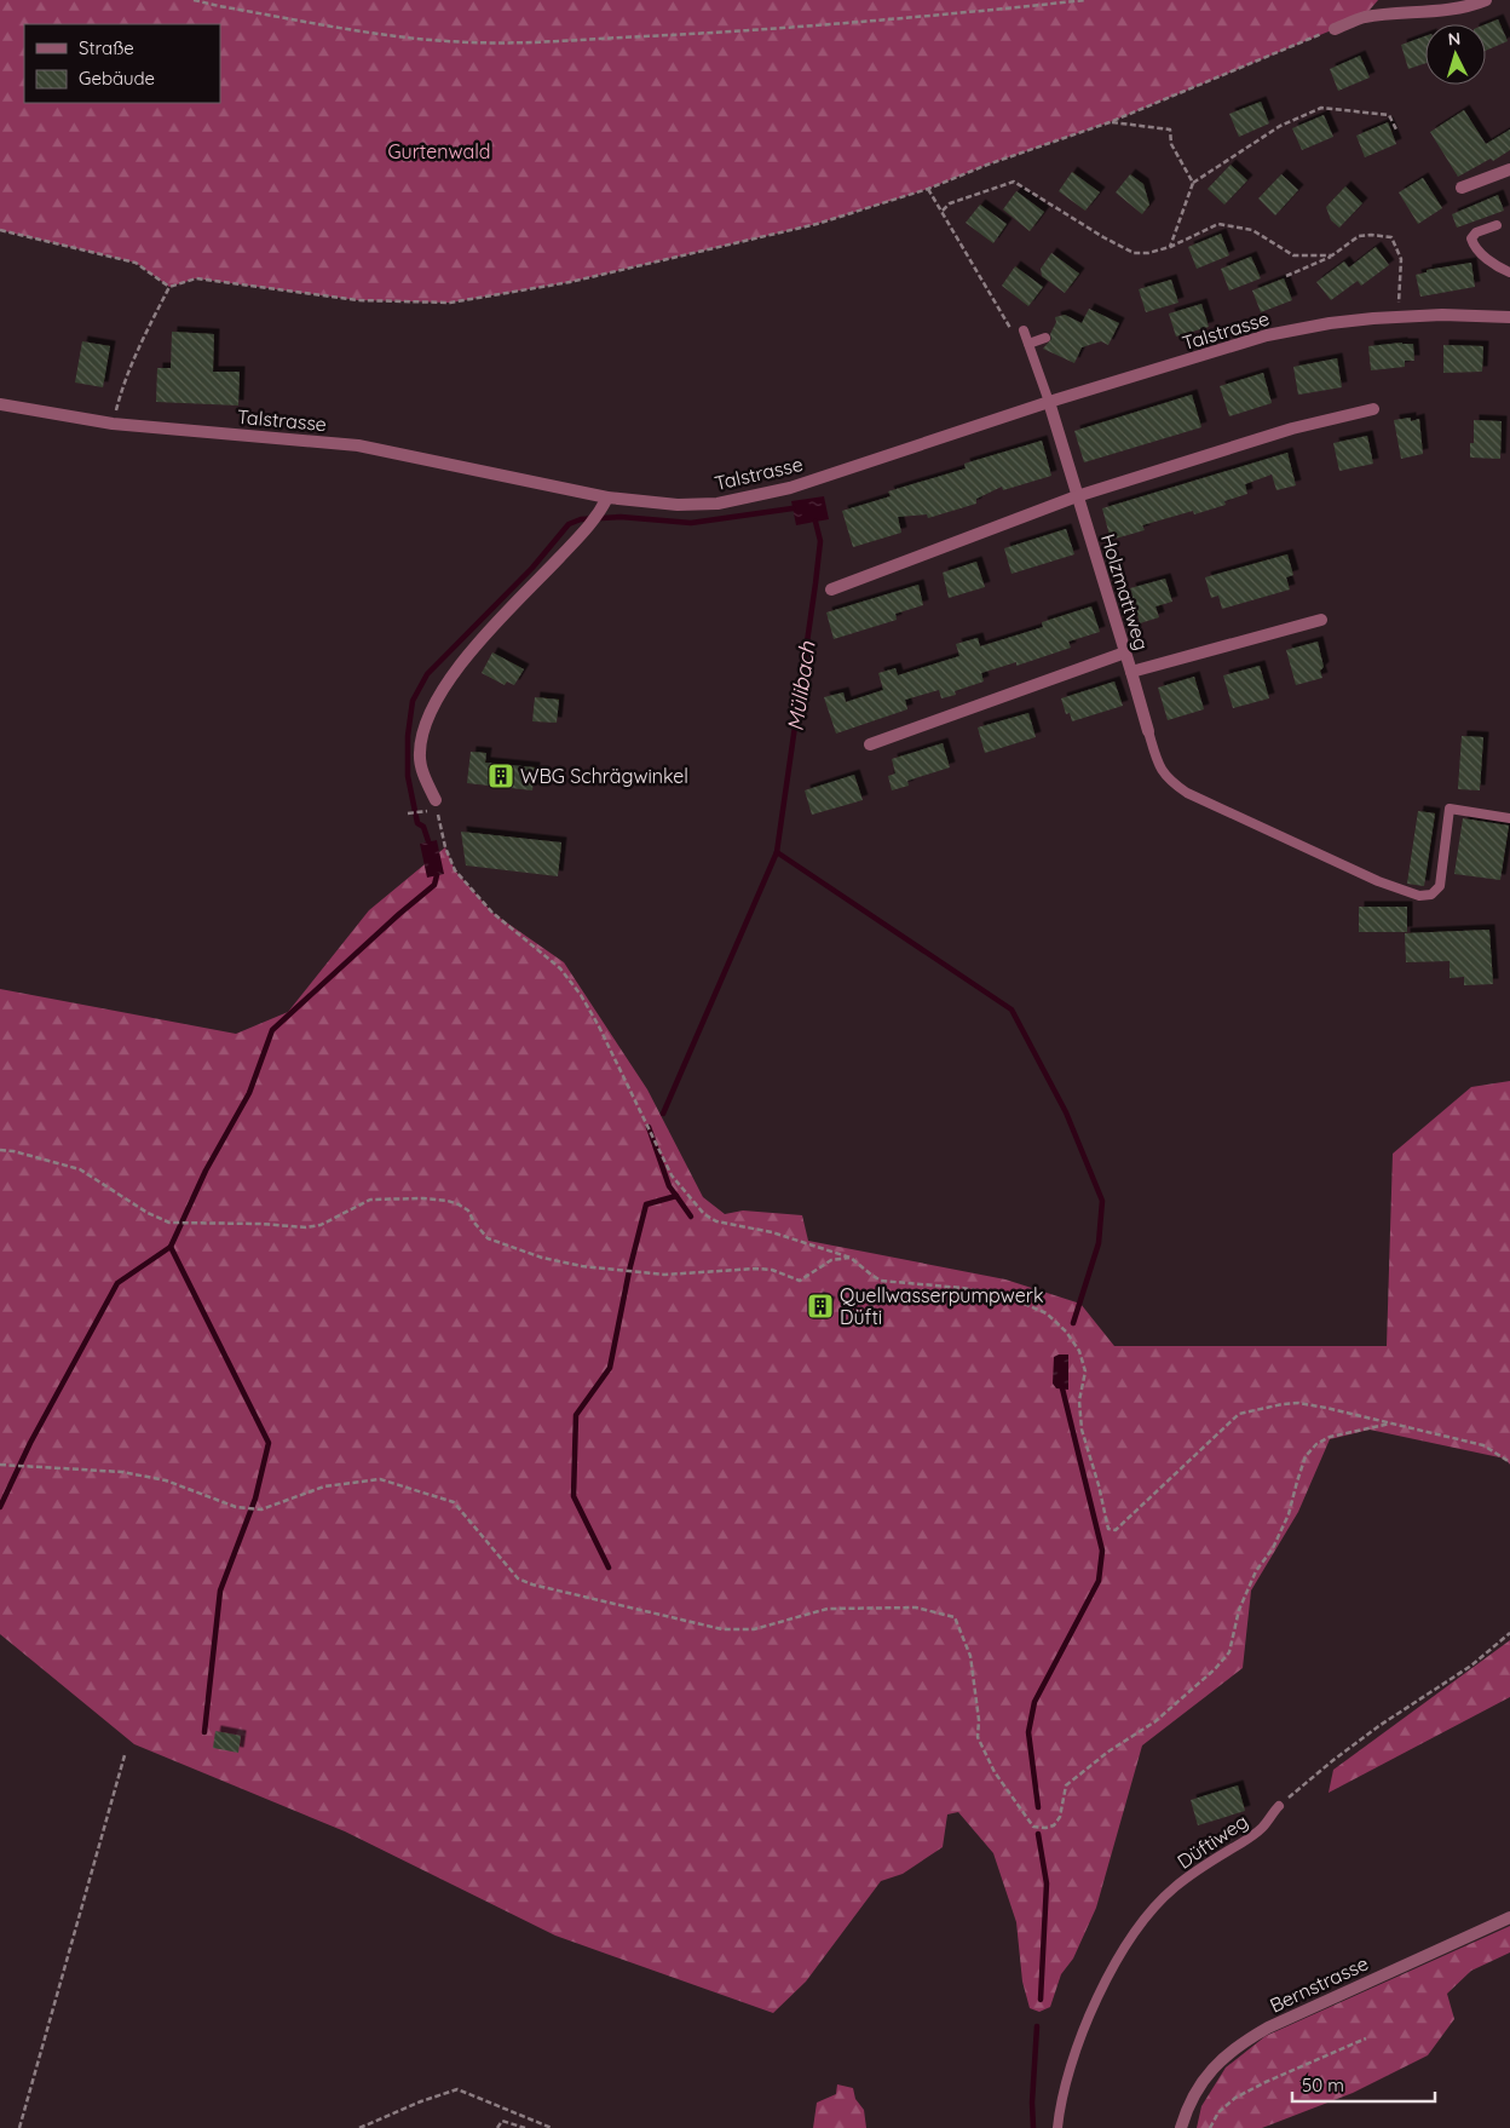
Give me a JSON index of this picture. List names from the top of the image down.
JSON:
{
  "streets": {
    "street": ["Talstrasse", "Holzmattweg", "Bernstrasse"],
    "lane": ["Düftiweg"]
  },
  "crossings": [
    ["Talstrasse", "Holzmattweg"]
  ],
  "water": ["Mülibach"],
  "parks": ["Gurtenwald"],
  "places": {
    "building": ["WBG Schrägwinkel", "Quellwasserpumpwerk Düfti"]
  },
  "legend": ["Straße", "Gebäude"],
  "scale_bar": "50 m",
  "north": "top"
}
